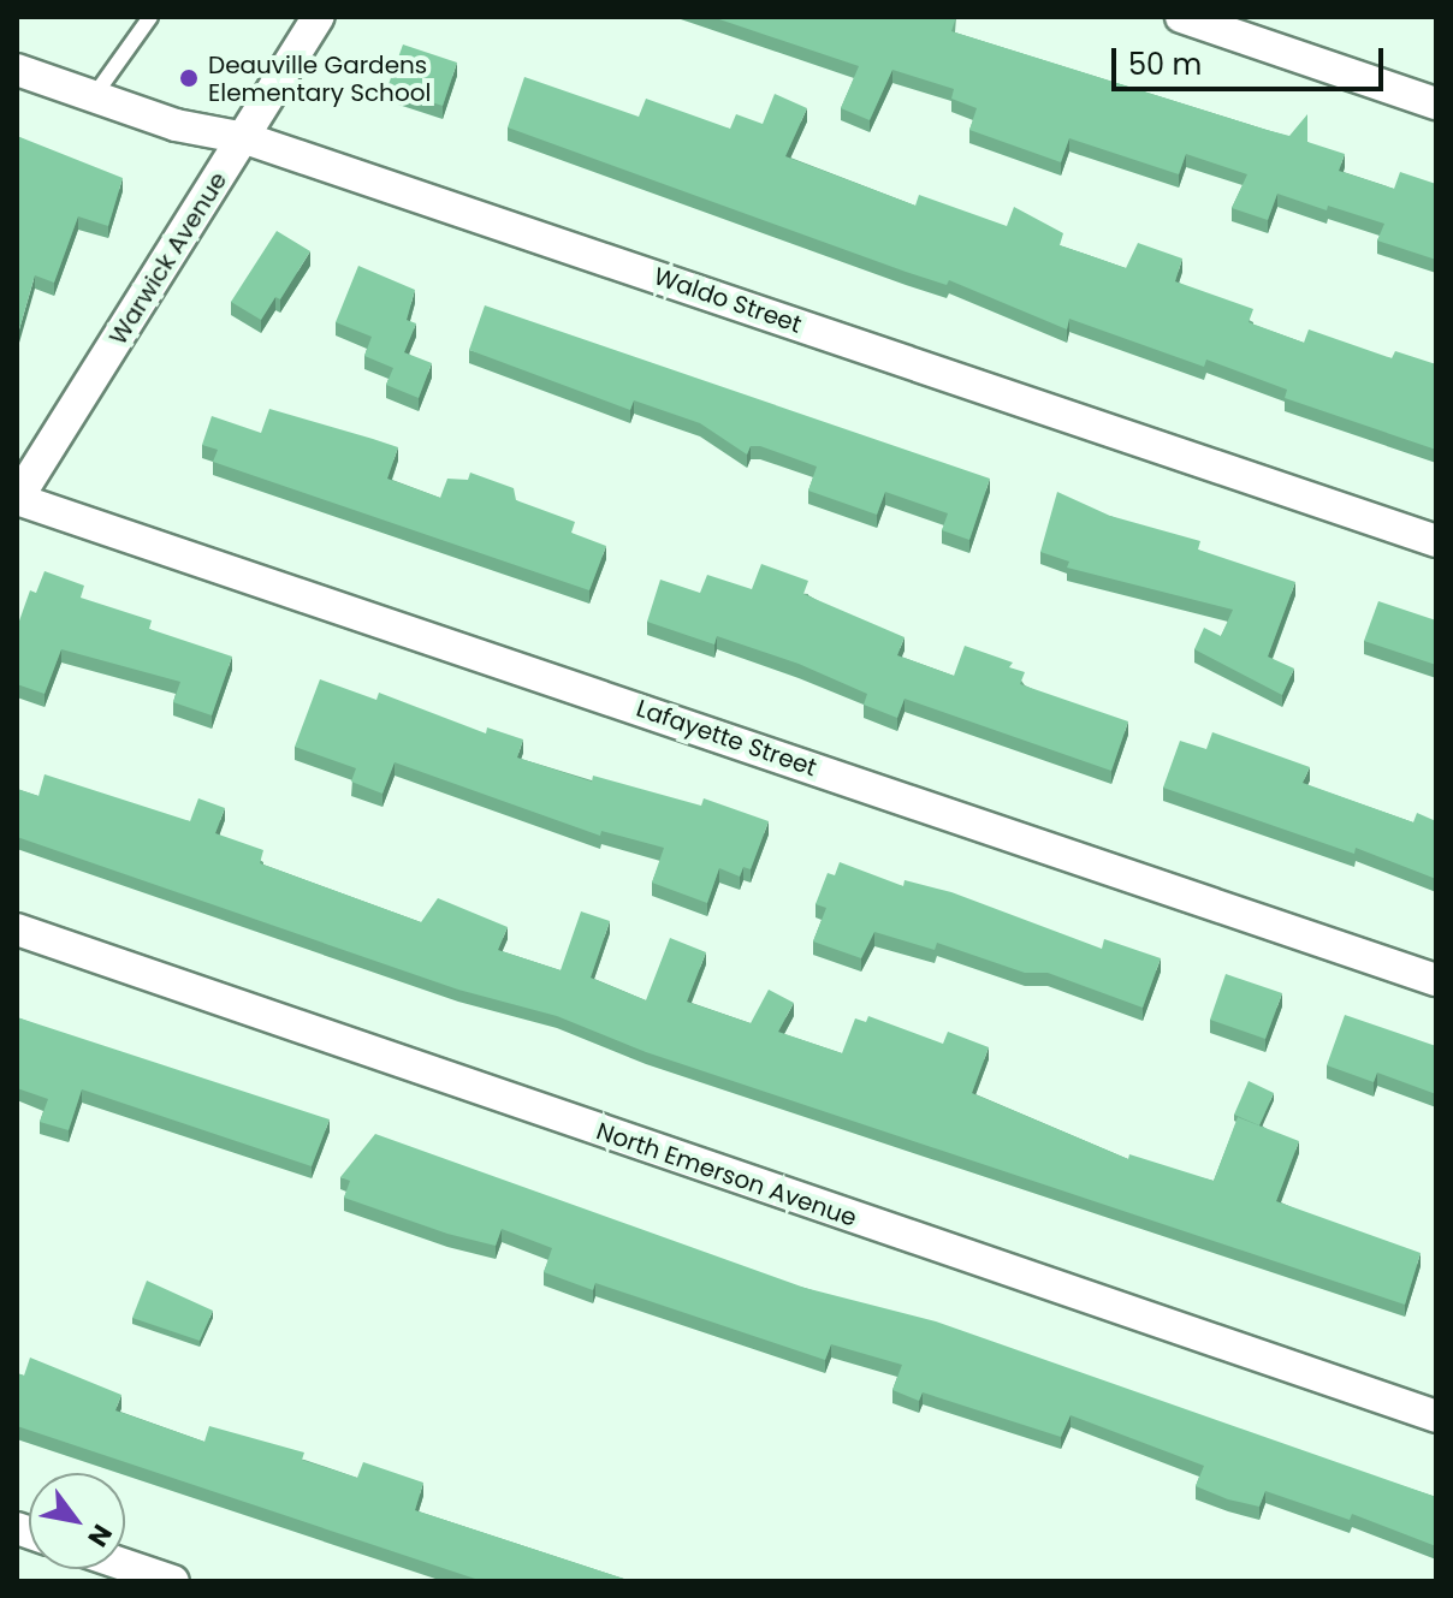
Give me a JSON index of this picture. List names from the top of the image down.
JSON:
{
  "streets": {
    "street": [
      "Warwick Avenue",
      "Waldo Street",
      "Lafayette Street",
      "North Emerson Avenue"
    ]
  },
  "crossings": [
    ["Warwick Avenue", "Waldo Street"],
    ["Warwick Avenue", "Lafayette Street"]
  ],
  "places": ["Deauville Gardens Elementary School"],
  "scale_bar": "50 m",
  "north": "bottom right"
}
